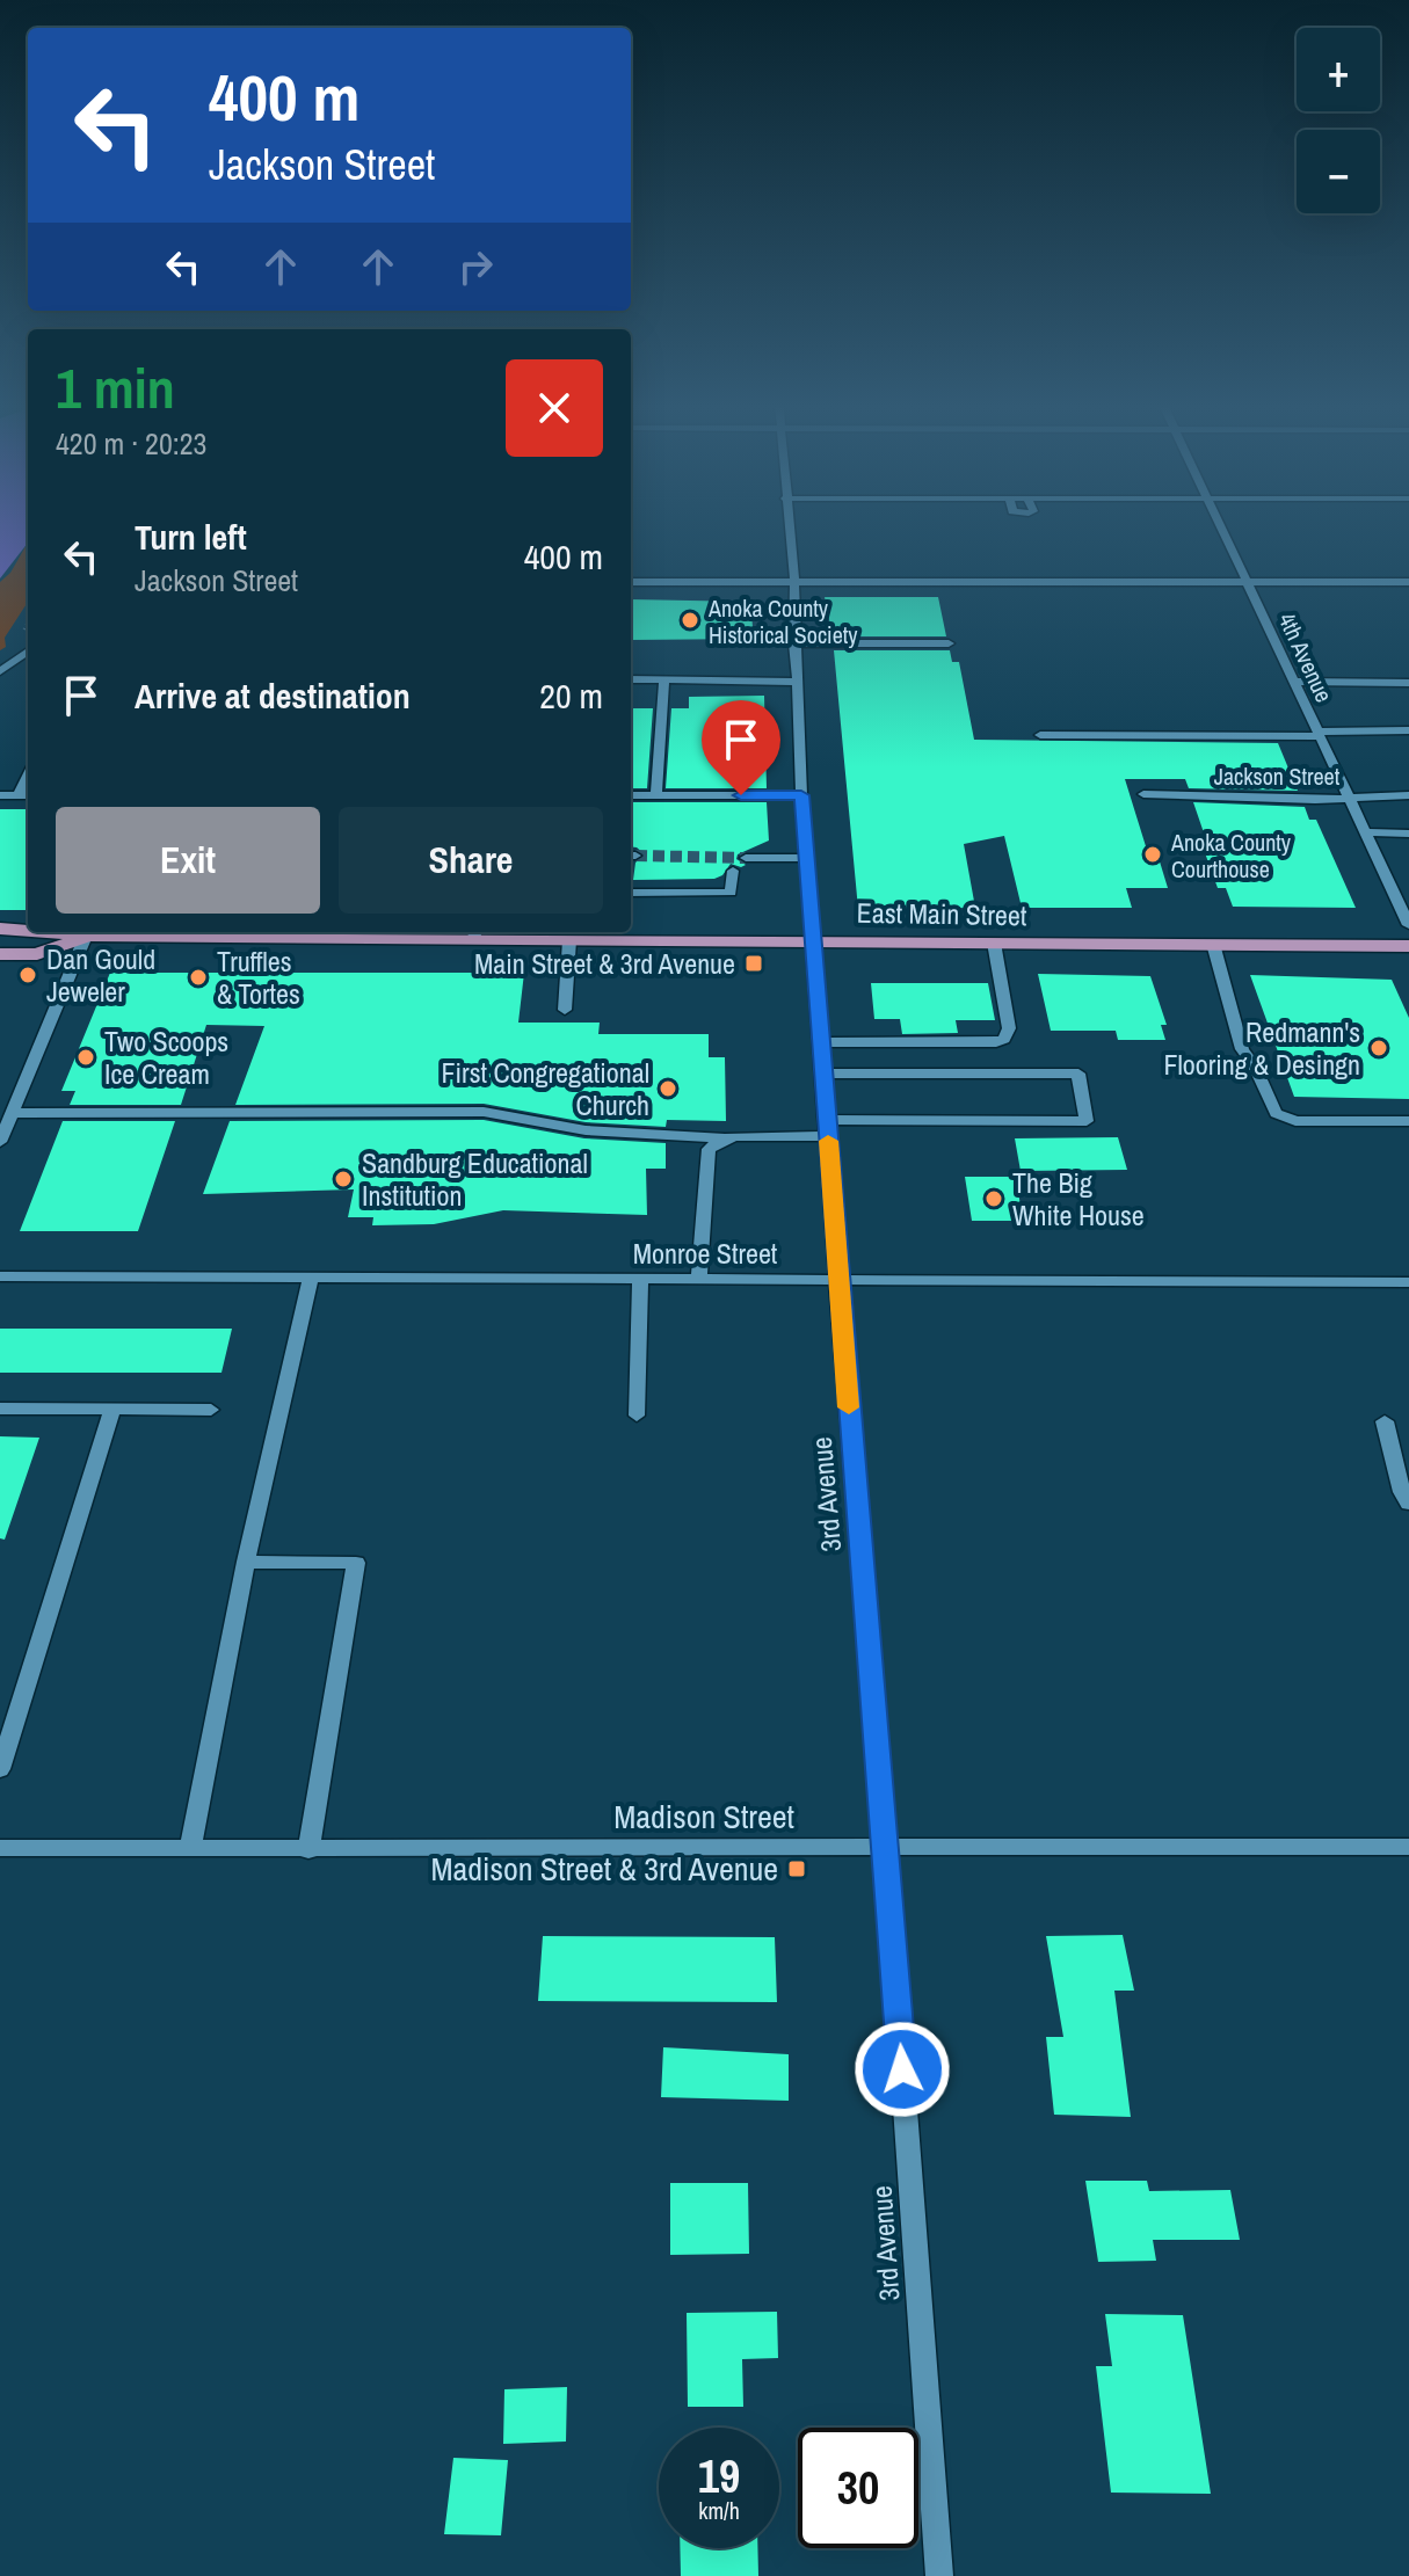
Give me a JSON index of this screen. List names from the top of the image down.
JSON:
{
  "streets": {
    "main road": ["East Main Street"],
    "street": [
      "4th Avenue",
      "Jackson Street",
      "Monroe Street",
      "3rd Avenue",
      "Madison Street"
    ]
  },
  "crossings": [
    ["4th Avenue", "Jackson Street"],
    ["East Main Street", "3rd Avenue"],
    ["Monroe Street", "3rd Avenue"],
    ["3rd Avenue", "Madison Street"]
  ],
  "places": {
    "other": [
      "Anoka County Historical Society",
      "Anoka County Courthouse",
      "Dan Gould Jeweler",
      "Truffles & Tortes",
      "Redmann's Flooring & Desingn",
      "Two Scoops Ice Cream",
      "First Congregational Church",
      "Sandburg Educational Institution",
      "The Big White House"
    ],
    "transit": ["Main Street & 3rd Avenue", "Madison Street & 3rd Avenue"]
  },
  "page": {
    "map_buttons": ["+", "−"],
    "turn": ["400 m", "Jackson Street"],
    "heading": ["1 min", "420 m · 20:23"],
    "list": [
      {
        "name": "Turn left",
        "note": "Jackson Street",
        "value": "400 m"
      },
      {
        "name": "Arrive at destination",
        "value": "20 m"
      }
    ],
    "buttons": ["Exit", "Share"],
    "speed": "19 km/h",
    "limit": "30"
  }
}
